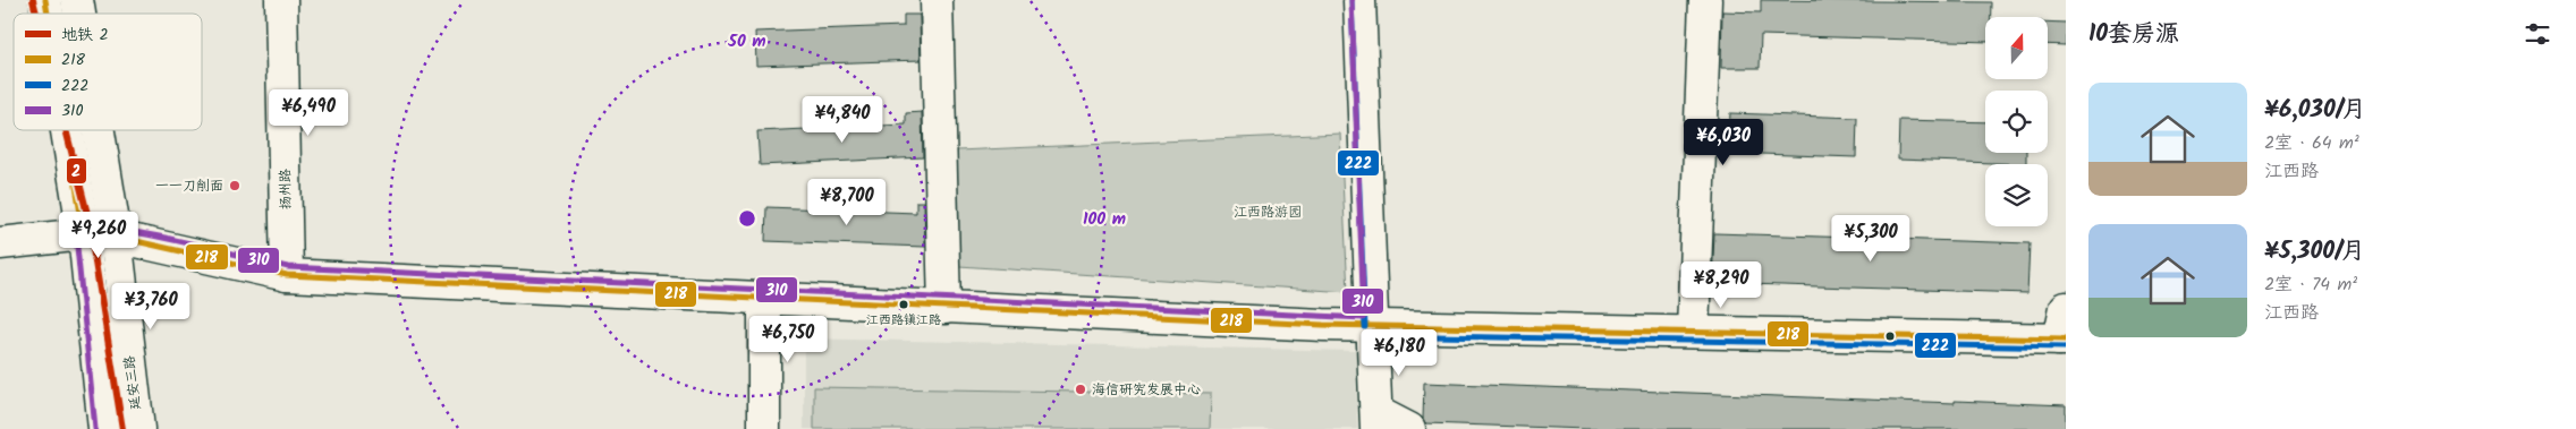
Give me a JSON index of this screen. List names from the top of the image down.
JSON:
{
  "streets": {
    "main road": ["扬州路", "延安三路"]
  },
  "parks": ["江西路游园"],
  "places": ["一一刀削面", "江西路镇江路", "海信研究发展中心"],
  "lines": [
    "metro line 2",
    "transit line 218",
    "transit line 222",
    "transit line 310"
  ],
  "legend": [
    "地铁 2",
    "218",
    "222",
    "310"
  ],
  "north": "top",
  "page": {
    "heading": "10套房源",
    "list": [
      {
        "name": "¥6,030/月",
        "note": "2室 · 64 m² · 江西路"
      },
      {
        "name": "¥5,300/月",
        "note": "2室 · 74 m² · 江西路"
      }
    ],
    "price": [
      "¥6,490",
      "¥4,840",
      "¥6,030",
      "¥8,700",
      "¥9,260",
      "¥5,300",
      "¥8,290",
      "¥3,760",
      "¥6,750",
      "¥6,180"
    ]
  },
  "rings": ["50 m", "100 m"]
}
